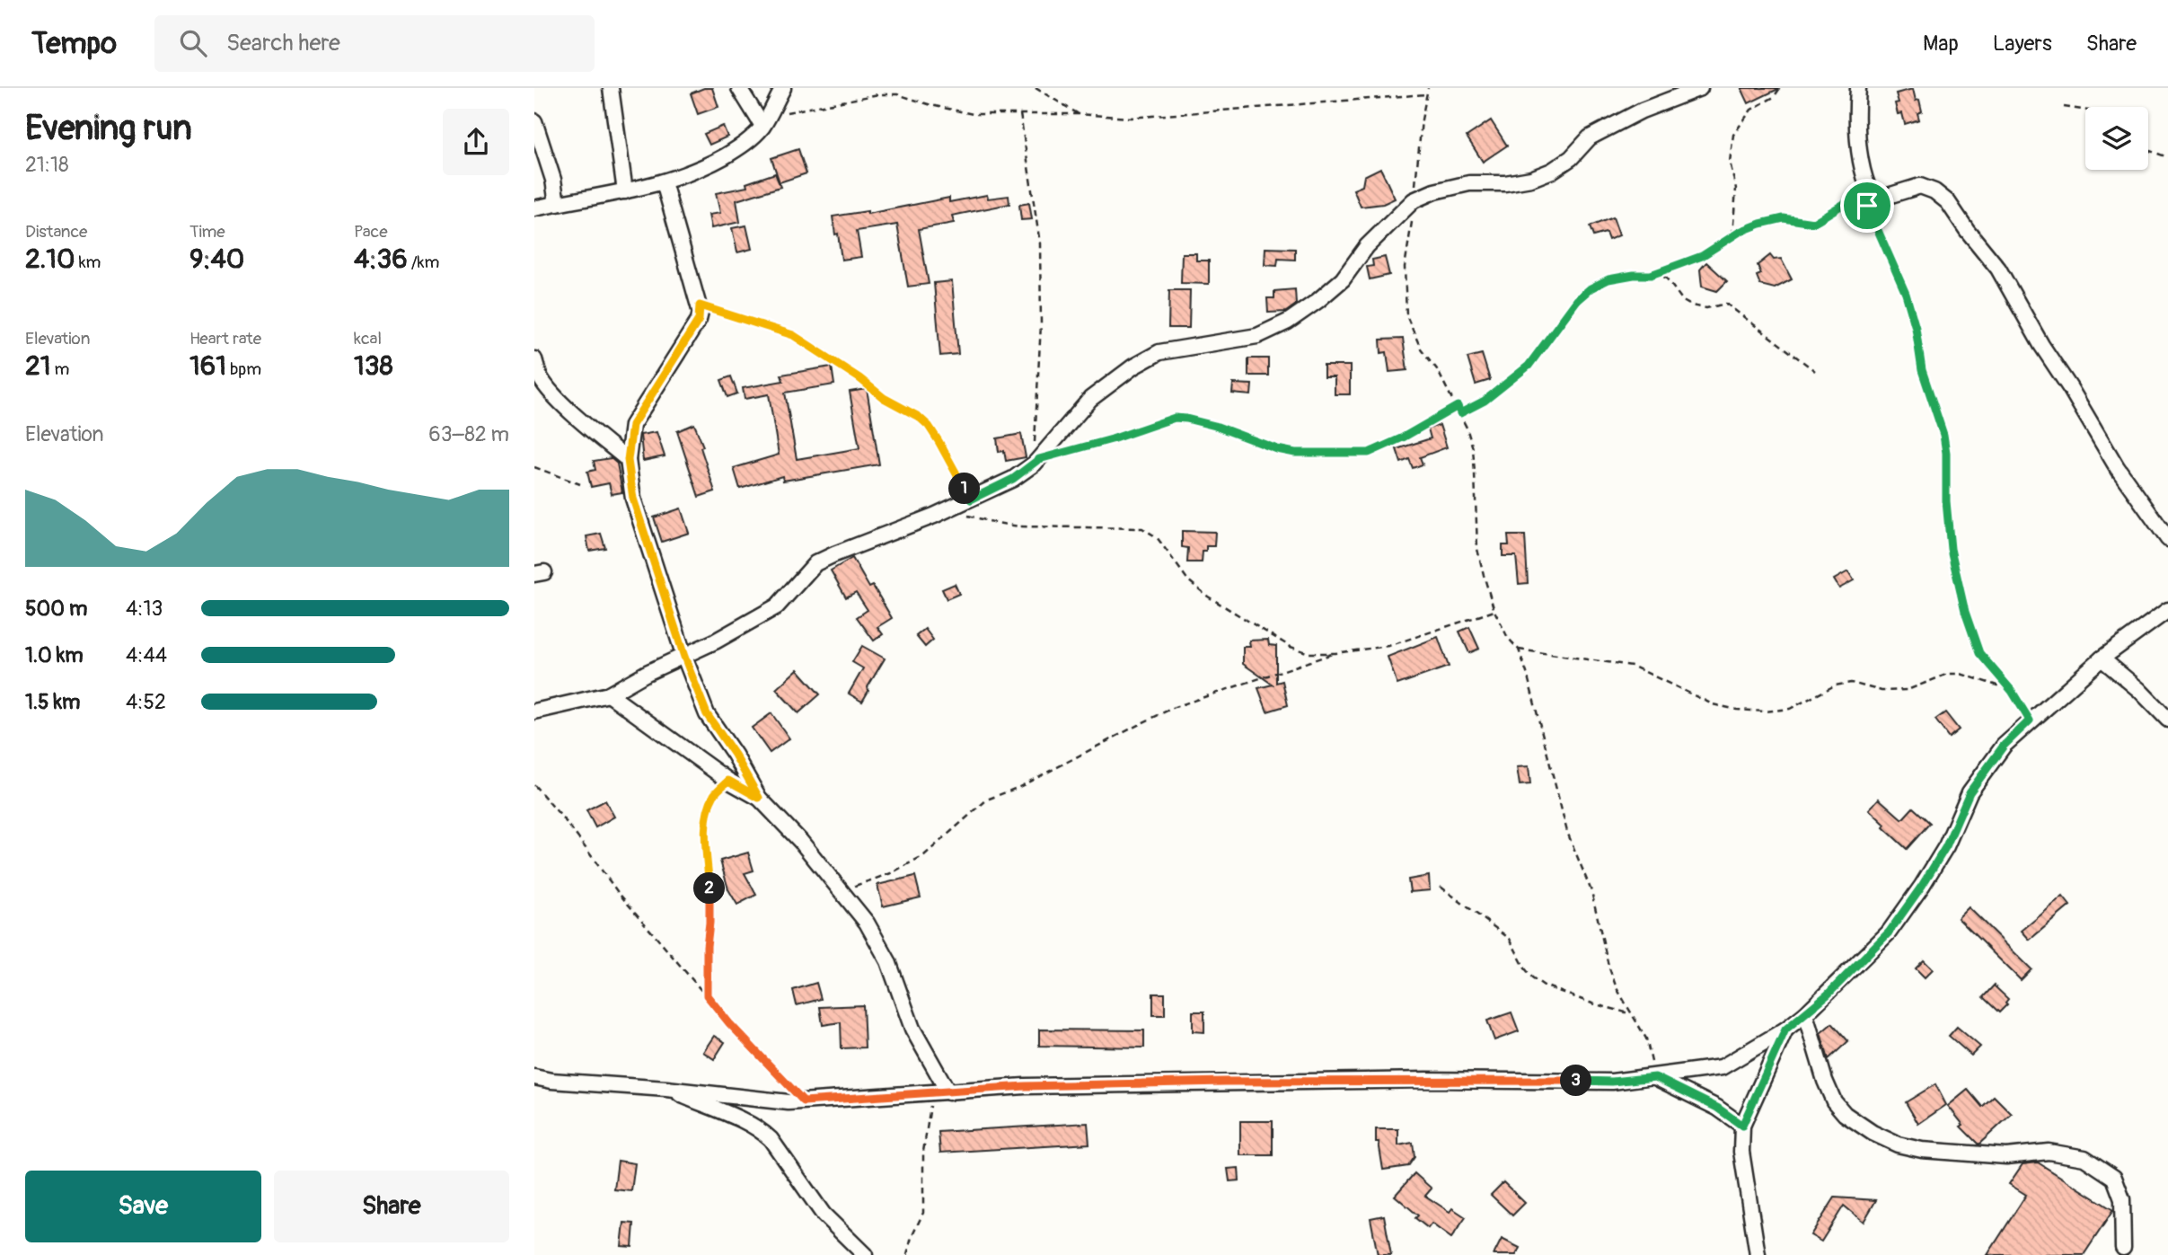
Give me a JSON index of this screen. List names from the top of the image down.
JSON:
{
  "page": {
    "header": "Tempo",
    "search": "Search here",
    "nav": ["Map", "Layers", "Share"],
    "heading": ["Evening run", "21:18"],
    "stats": [
      ["Distance", "2.10 km"],
      ["Time", "9:40"],
      ["Pace", "4:36 /km"],
      ["Elevation", "21 m"],
      ["Heart rate", "161 bpm"],
      ["kcal", "138"]
    ],
    "chart": ["Elevation", "63–82 m"],
    "pins": ["1", "2", "3"],
    "list": [
      {
        "name": "500 m",
        "note": "4:13"
      },
      {
        "name": "1.0 km",
        "note": "4:44"
      },
      {
        "name": "1.5 km",
        "note": "4:52"
      }
    ],
    "buttons": ["Save", "Share"]
  }
}
